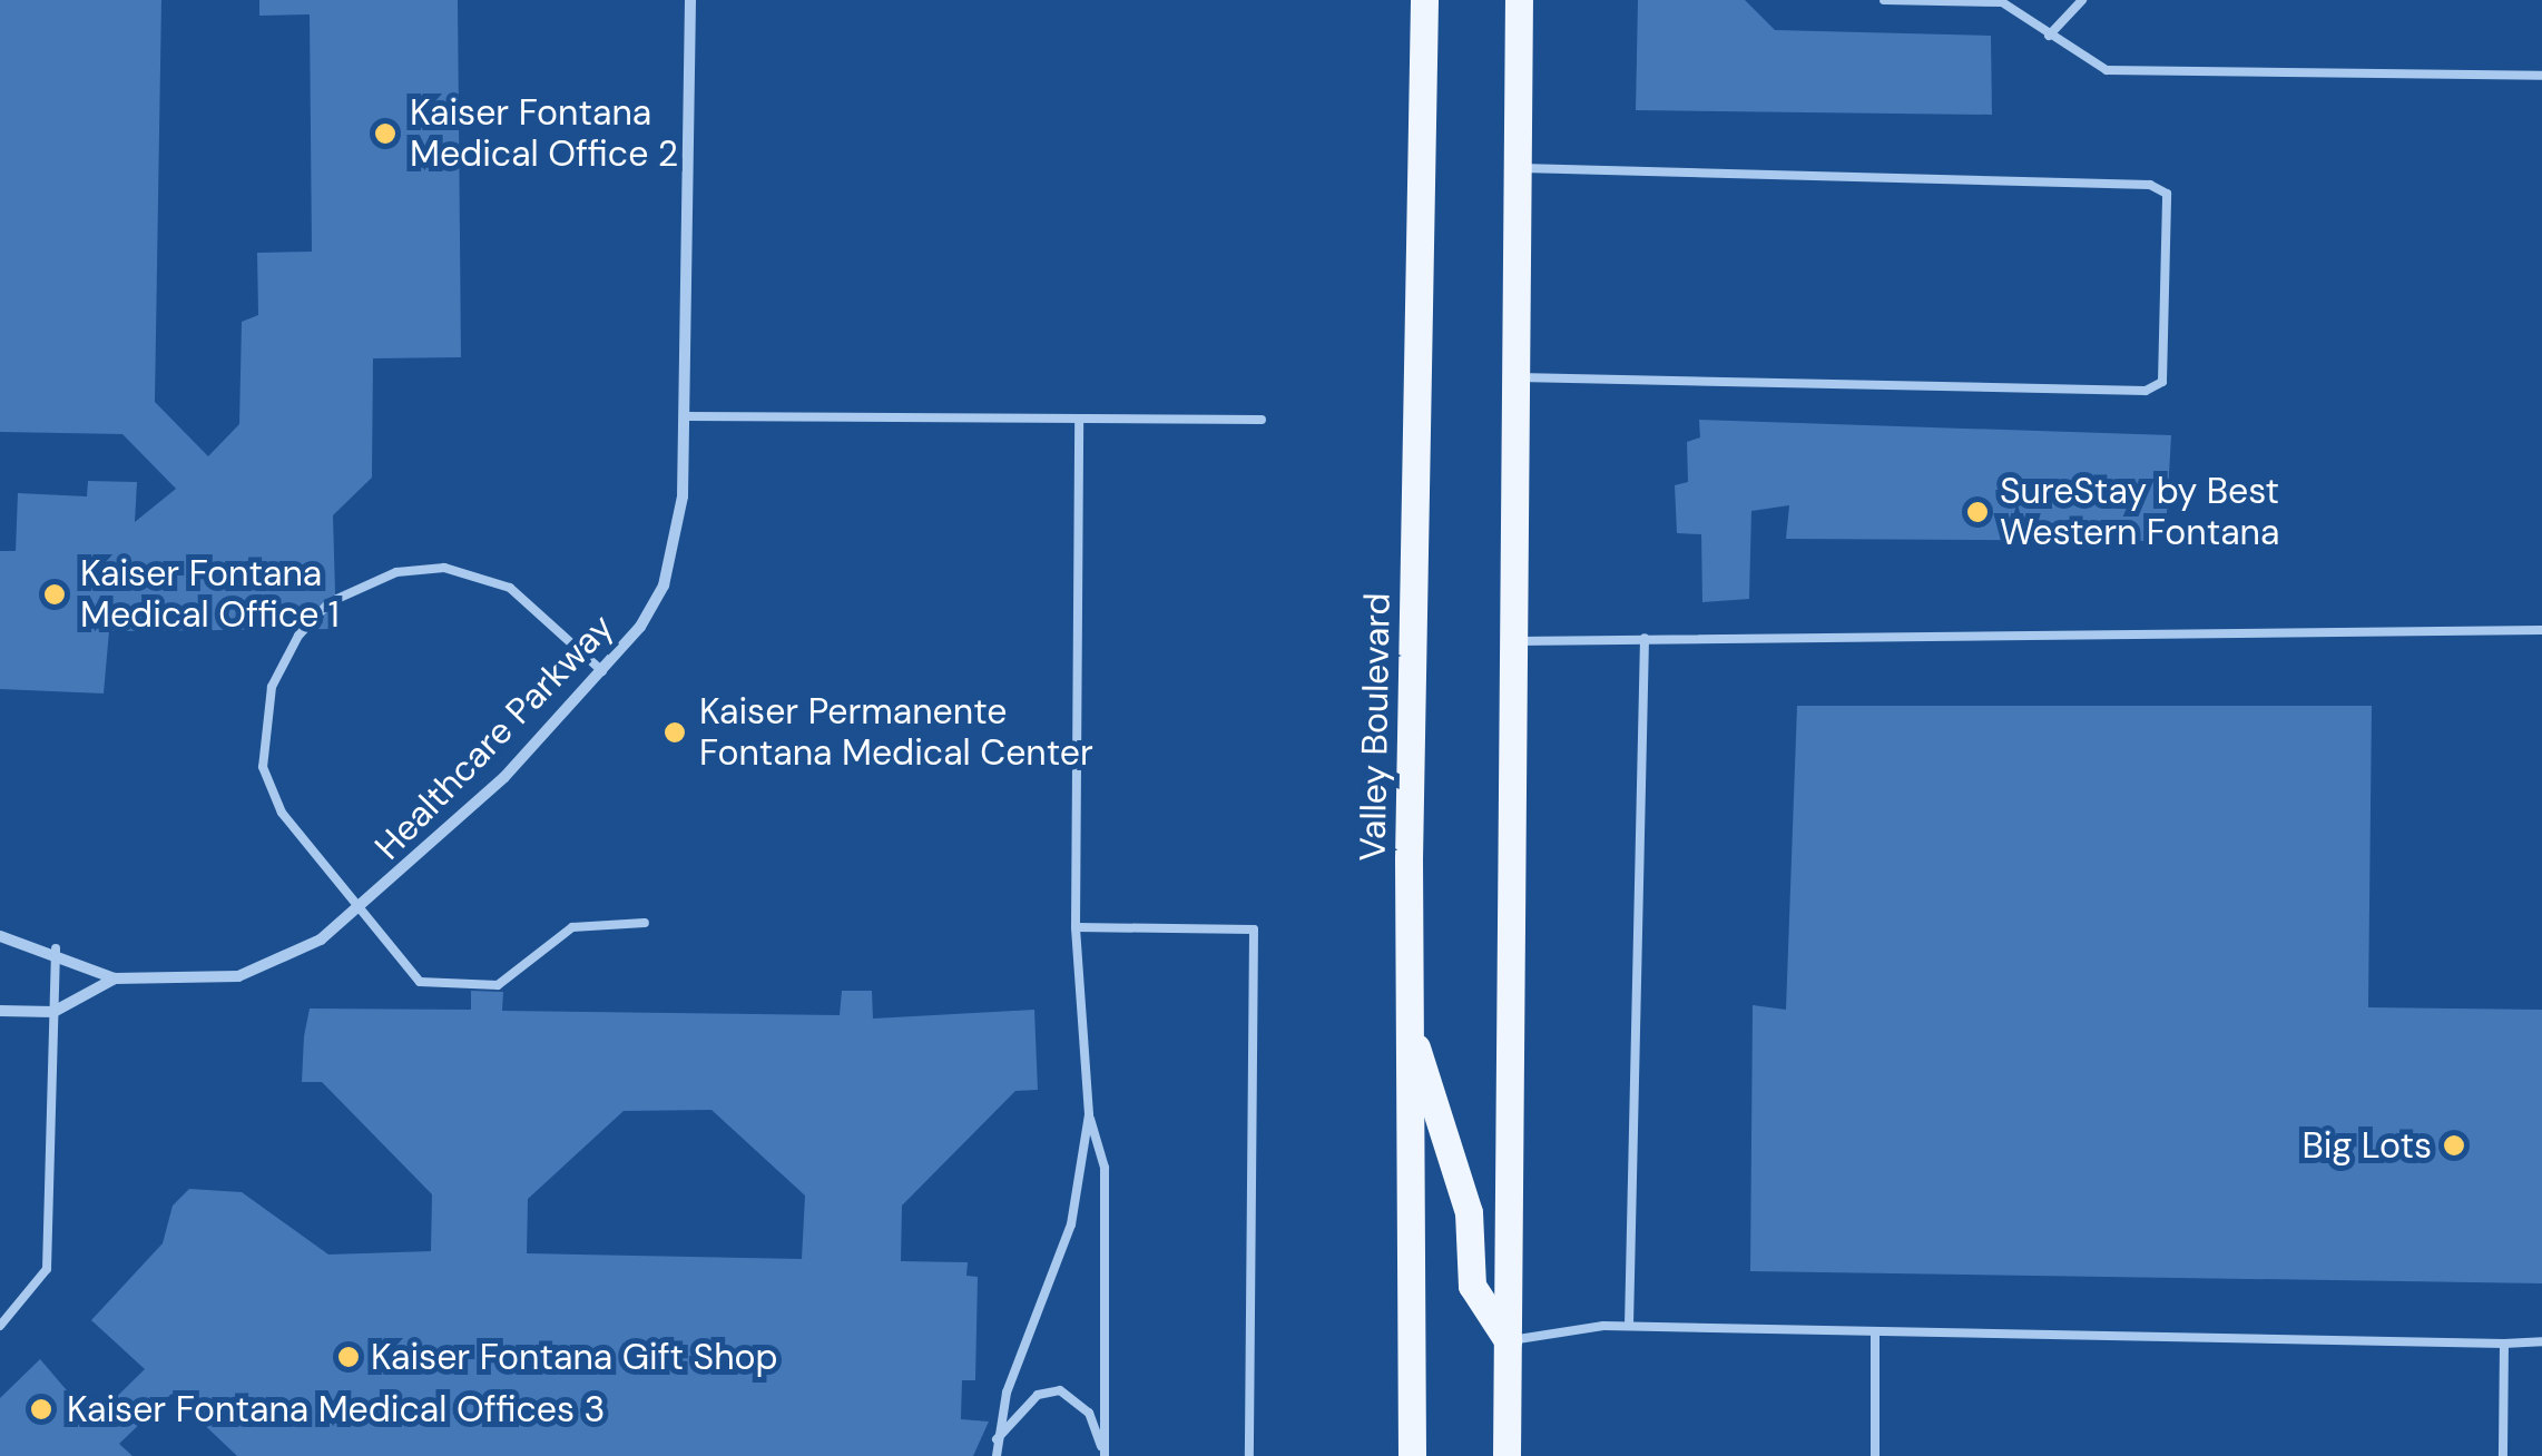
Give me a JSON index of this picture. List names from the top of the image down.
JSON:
{
  "streets": {
    "main road": ["Valley Boulevard"],
    "street": ["Healthcare Parkway"]
  },
  "places": [
    "Kaiser Fontana Medical Office 2",
    "SureStay by Best Western Fontana",
    "Kaiser Fontana Medical Office 1",
    "Kaiser Permanente Fontana Medical Center",
    "Big Lots",
    "Kaiser Fontana Gift Shop",
    "Kaiser Fontana Medical Offices 3"
  ]
}
